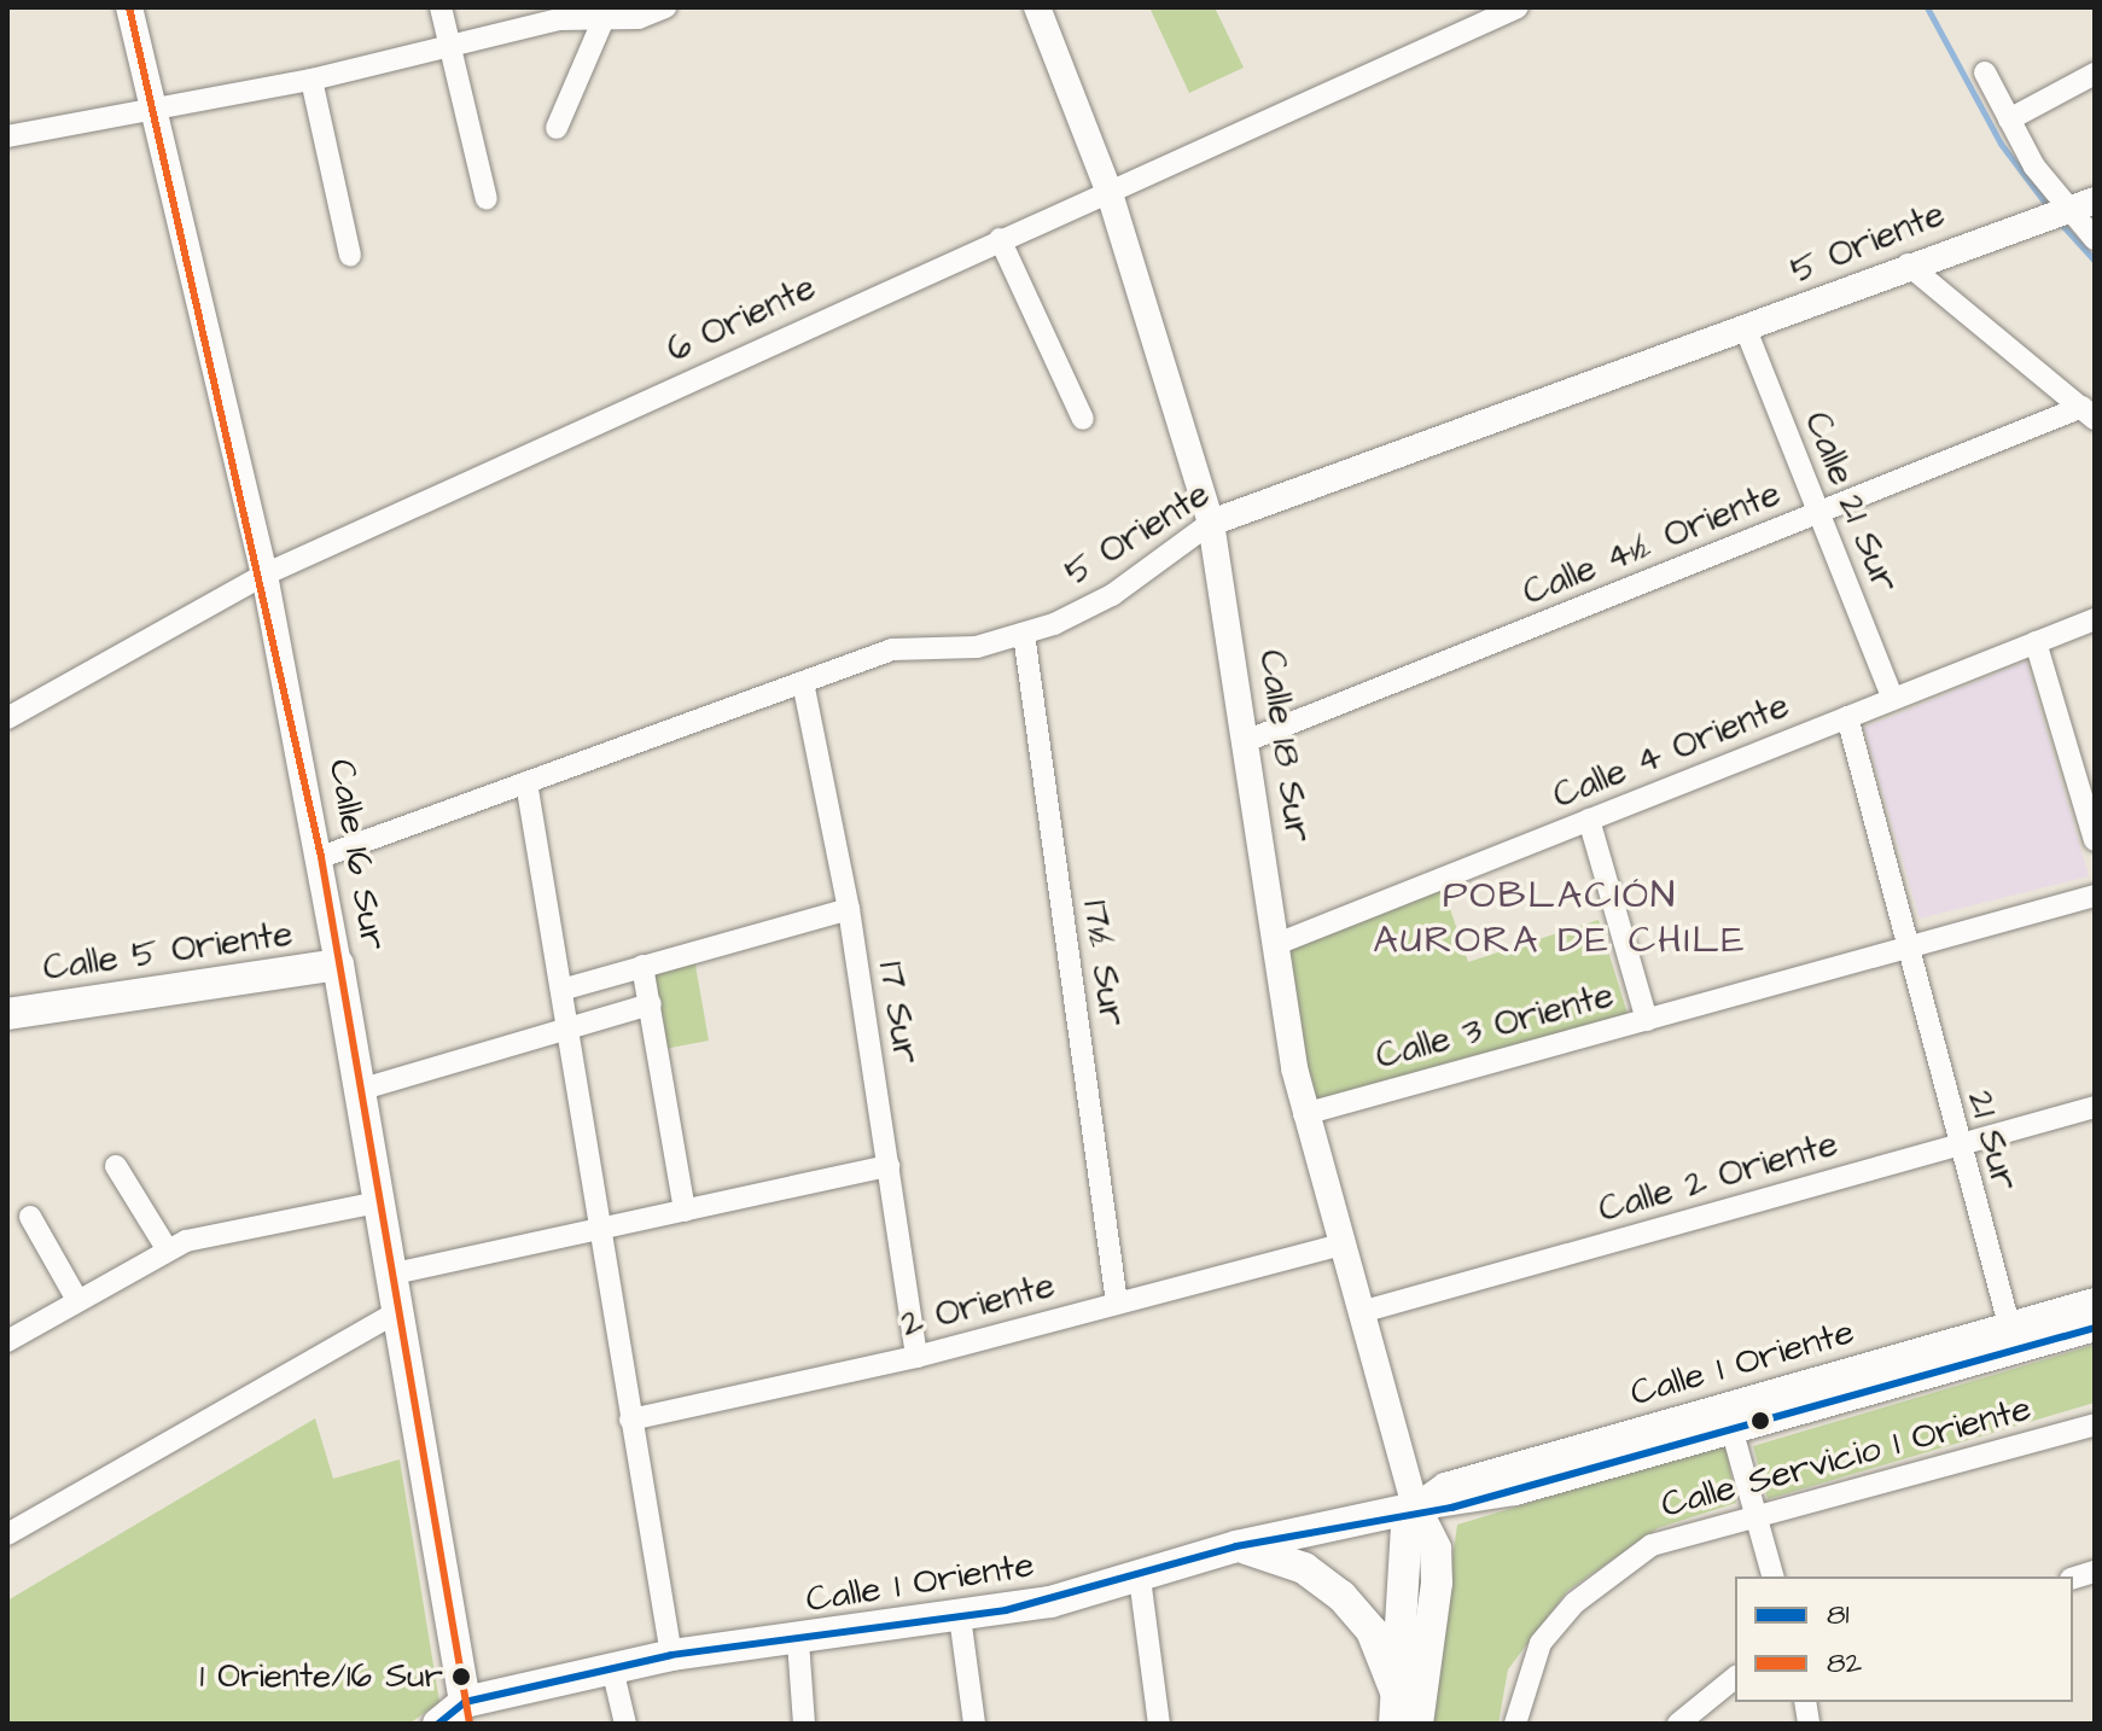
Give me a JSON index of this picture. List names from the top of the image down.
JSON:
{
  "streets": {
    "main road": [
      "Calle 18 Sur",
      "Calle 16 Sur",
      "Calle 5 Oriente",
      "Calle 1 Oriente"
    ],
    "street": [
      "5 Oriente",
      "6 Oriente",
      "Calle 21 Sur",
      "Calle 4½ Oriente",
      "Calle 4 Oriente",
      "17½ Sur",
      "17 Sur",
      "Calle 3 Oriente",
      "21 Sur",
      "Calle 2 Oriente",
      "2 Oriente",
      "Calle Servicio 1 Oriente"
    ]
  },
  "crossings": [
    ["5 Oriente", "Calle 21 Sur"],
    ["5 Oriente", "Calle 18 Sur"],
    ["5 Oriente", "Calle 16 Sur"],
    ["5 Oriente", "17½ Sur"],
    ["5 Oriente", "17 Sur"],
    ["6 Oriente", "Calle 18 Sur"],
    ["6 Oriente", "Calle 16 Sur"],
    ["Calle 21 Sur", "Calle 4½ Oriente"],
    ["Calle 21 Sur", "Calle 4 Oriente"],
    ["Calle 4½ Oriente", "Calle 18 Sur"],
    ["Calle 18 Sur", "Calle 4 Oriente"],
    ["Calle 18 Sur", "Calle 3 Oriente"],
    ["Calle 18 Sur", "Calle 2 Oriente"],
    ["Calle 18 Sur", "2 Oriente"],
    ["Calle 18 Sur", "Calle 1 Oriente"],
    ["Calle 16 Sur", "Calle 5 Oriente"],
    ["Calle 16 Sur", "Calle 1 Oriente"],
    ["17½ Sur", "2 Oriente"],
    ["17 Sur", "2 Oriente"],
    ["Calle 3 Oriente", "21 Sur"],
    ["21 Sur", "Calle 2 Oriente"],
    ["21 Sur", "Calle 1 Oriente"]
  ],
  "districts": ["POBLACIÓN AURORA DE CHILE"],
  "places": ["1 Oriente/16 Sur"],
  "lines": ["transit line 82", "transit line 81"],
  "legend": ["81", "82"]
}
